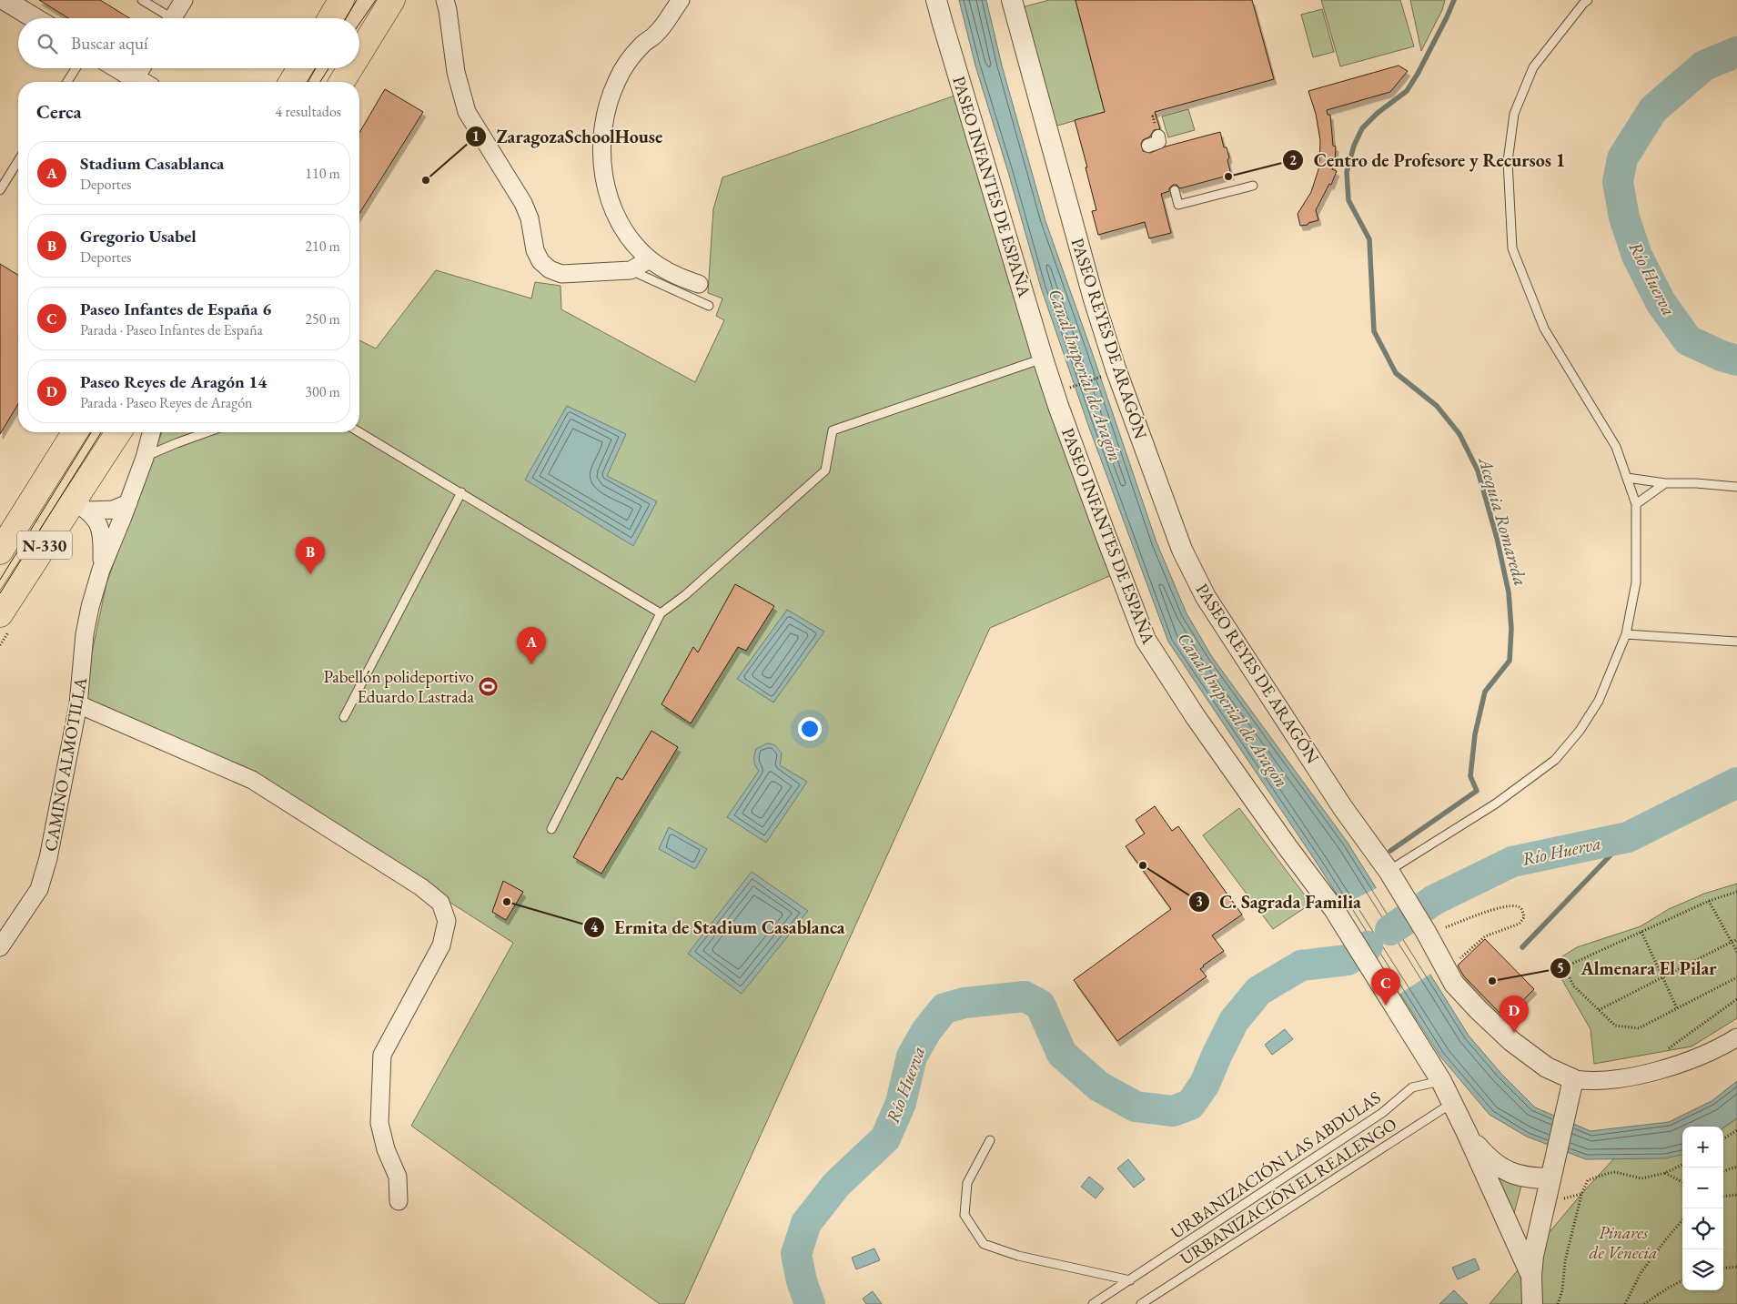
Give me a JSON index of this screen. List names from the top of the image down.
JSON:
{
  "streets": {
    "highway": ["N-330"],
    "street": ["PASEO INFANTES DE ESPAÑA", "PASEO REYES DE ARAGÓN", "CAMINO ALMOTILLA"],
    "lane": ["URBANIZACIÓN LAS ABDULAS", "URBANIZACIÓN EL REALENGO"]
  },
  "crossings": [
    ["PASEO INFANTES DE ESPAÑA", "PASEO REYES DE ARAGÓN"],
    ["PASEO INFANTES DE ESPAÑA", "URBANIZACIÓN LAS ABDULAS"],
    ["PASEO INFANTES DE ESPAÑA", "URBANIZACIÓN EL REALENGO"],
    ["N-330", "CAMINO ALMOTILLA"]
  ],
  "water": ["Río Huerva", "Canal Imperial de Aragón", "Acequia Romareda"],
  "parks": ["Pinares de Venecia"],
  "places": {
    "other": [
      "Centro de Profesore y Recursos 1",
      "ZaragozaSchoolHouse",
      "C. Sagrada Familia",
      "Ermita de Stadium Casablanca",
      "Almenara El Pilar"
    ],
    "sports": ["Pabellón polideportivo Eduardo Lastrada"]
  },
  "page": {
    "search": "Buscar aquí",
    "heading": ["Cerca", "4 resultados"],
    "list": [
      {
        "mark": "A",
        "name": "Stadium Casablanca",
        "note": "Deportes",
        "value": "110 m"
      },
      {
        "mark": "B",
        "name": "Gregorio Usabel",
        "note": "Deportes",
        "value": "210 m"
      },
      {
        "mark": "C",
        "name": "Paseo Infantes de España 6",
        "note": "Parada · Paseo Infantes de España",
        "value": "250 m"
      },
      {
        "mark": "D",
        "name": "Paseo Reyes de Aragón 14",
        "note": "Parada · Paseo Reyes de Aragón",
        "value": "300 m"
      }
    ],
    "pins": [
      "B",
      "A",
      "C",
      "D"
    ],
    "map_buttons": ["+", "−"]
  }
}
